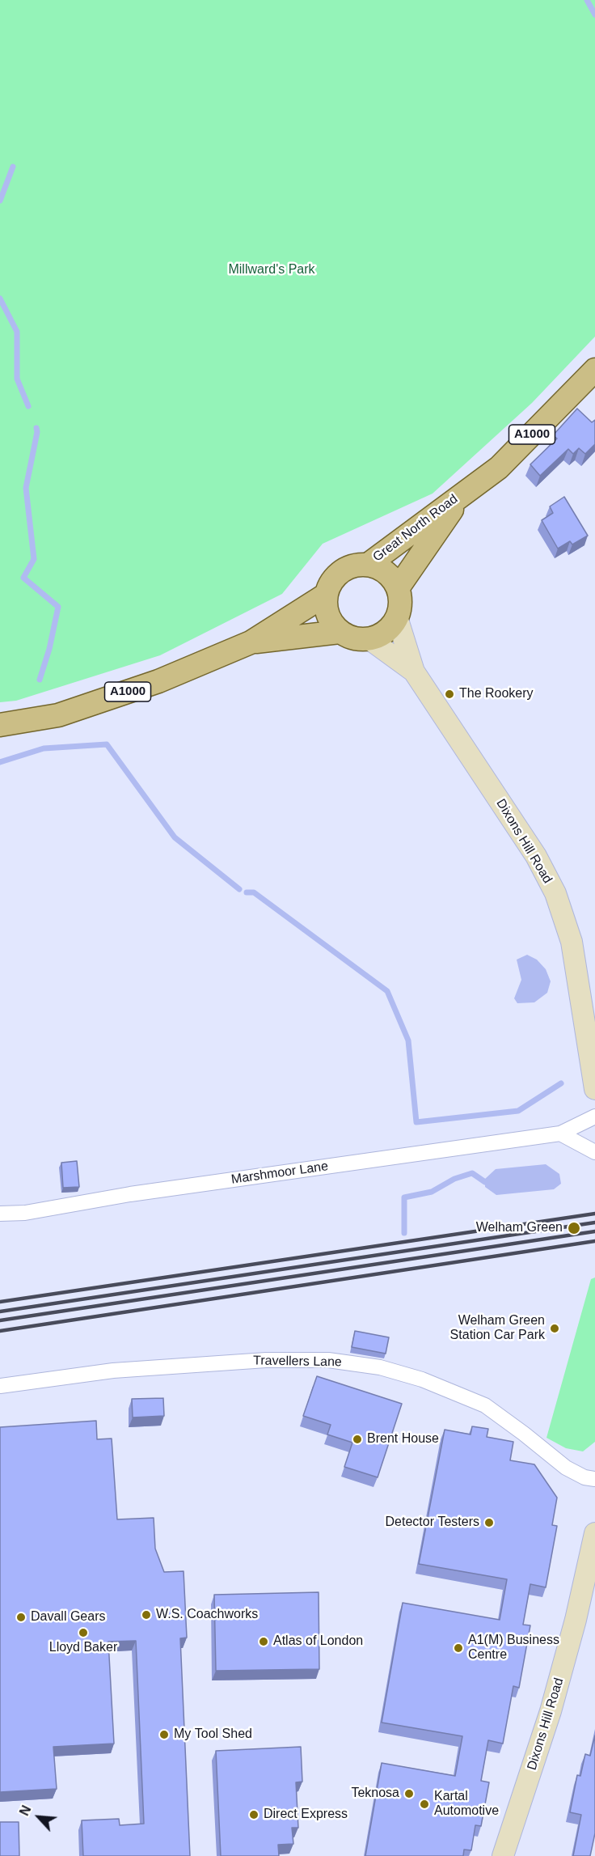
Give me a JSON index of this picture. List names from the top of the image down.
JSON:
{
  "streets": {
    "main road": ["A1000", "Great North Road"],
    "street": ["Dixons Hill Road", "Marshmoor Lane", "Travellers Lane"]
  },
  "crossings": [
    ["A1000", "Great North Road"],
    ["A1000", "Dixons Hill Road"],
    ["Great North Road", "Dixons Hill Road"]
  ],
  "parks": ["Millward's Park"],
  "places": [
    "The Rookery",
    "Welham Green",
    "Welham Green Station Car Park",
    "Brent House",
    "Detector Testers",
    "W.S. Coachworks",
    "Davall Gears",
    "Lloyd Baker",
    "Atlas of London",
    "A1(M) Business Centre",
    "My Tool Shed",
    "Teknosa",
    "Kartal Automotive",
    "Direct Express"
  ],
  "north": "top left"
}
